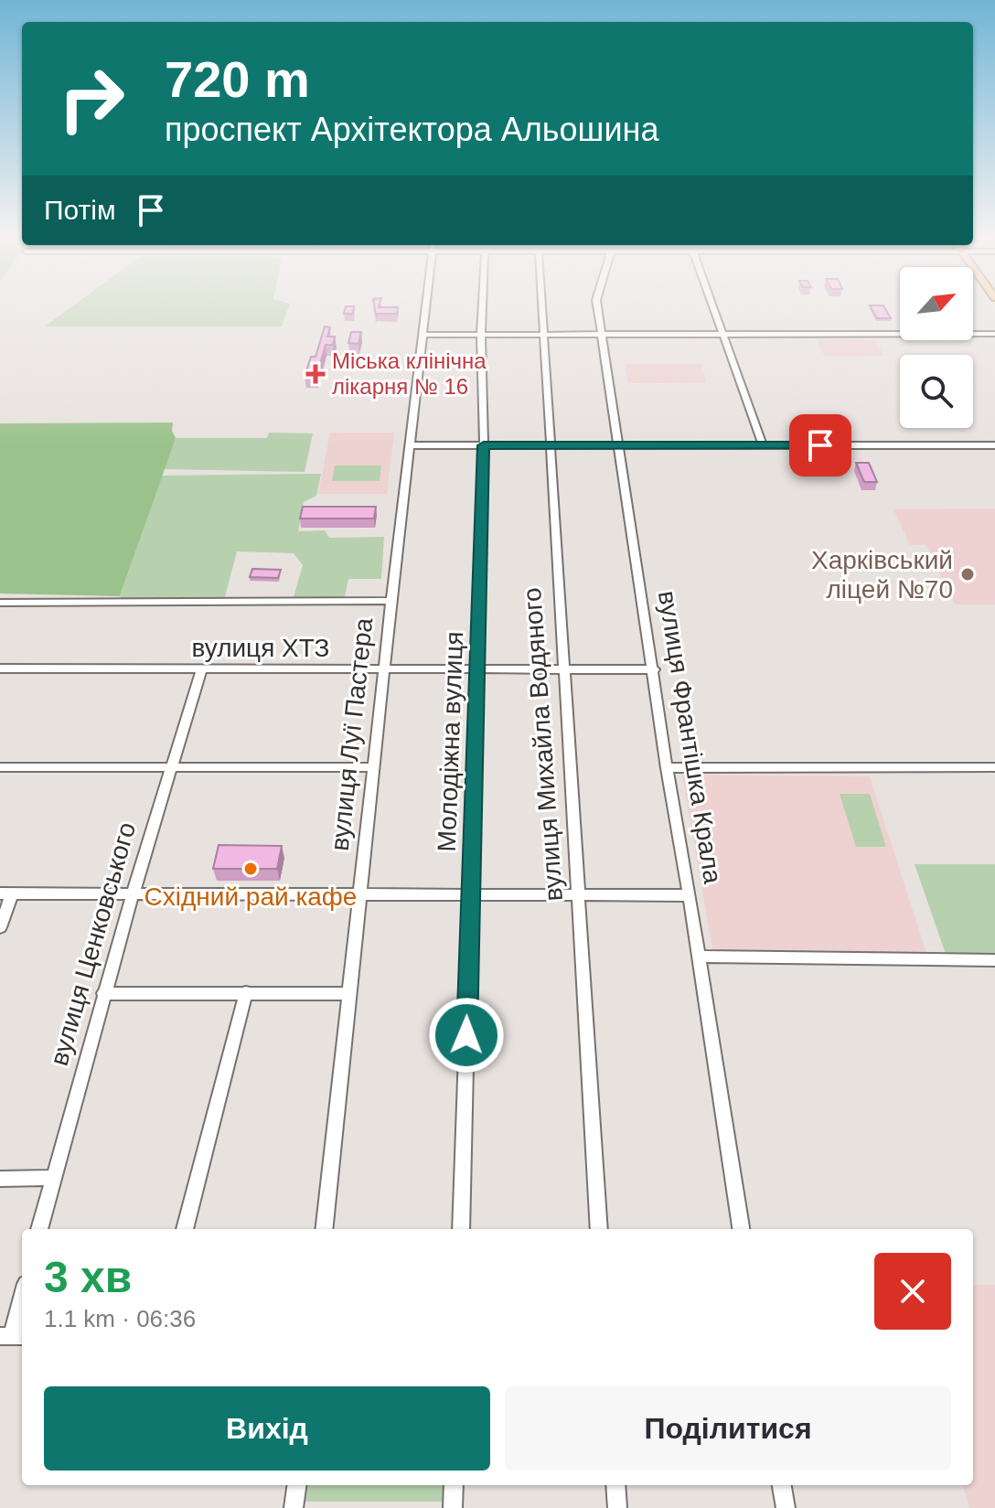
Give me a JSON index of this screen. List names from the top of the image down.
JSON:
{
  "streets": {
    "street": [
      "вулиця ХТЗ",
      "вулиця Луї Пастера",
      "вулиця Франтішка Крала",
      "Молодіжна вулиця",
      "вулиця Михайла Водяного",
      "вулиця Ценковського"
    ]
  },
  "crossings": [
    ["вулиця ХТЗ", "вулиця Луї Пастера"],
    ["вулиця ХТЗ", "вулиця Франтішка Крала"],
    ["вулиця ХТЗ", "Молодіжна вулиця"],
    ["вулиця ХТЗ", "вулиця Михайла Водяного"],
    ["вулиця ХТЗ", "вулиця Ценковського"]
  ],
  "places": {
    "health": ["Міська клінічна лікарня № 16"],
    "other": ["Харківський ліцей №70", "Східний рай кафе"]
  },
  "north": "top right",
  "page": {
    "turn": ["720 m", "проспект Архітектора Альошина"],
    "then": "Потім",
    "heading": ["3 хв", "1.1 km · 06:36"],
    "buttons": ["Вихід", "Поділитися"]
  }
}
